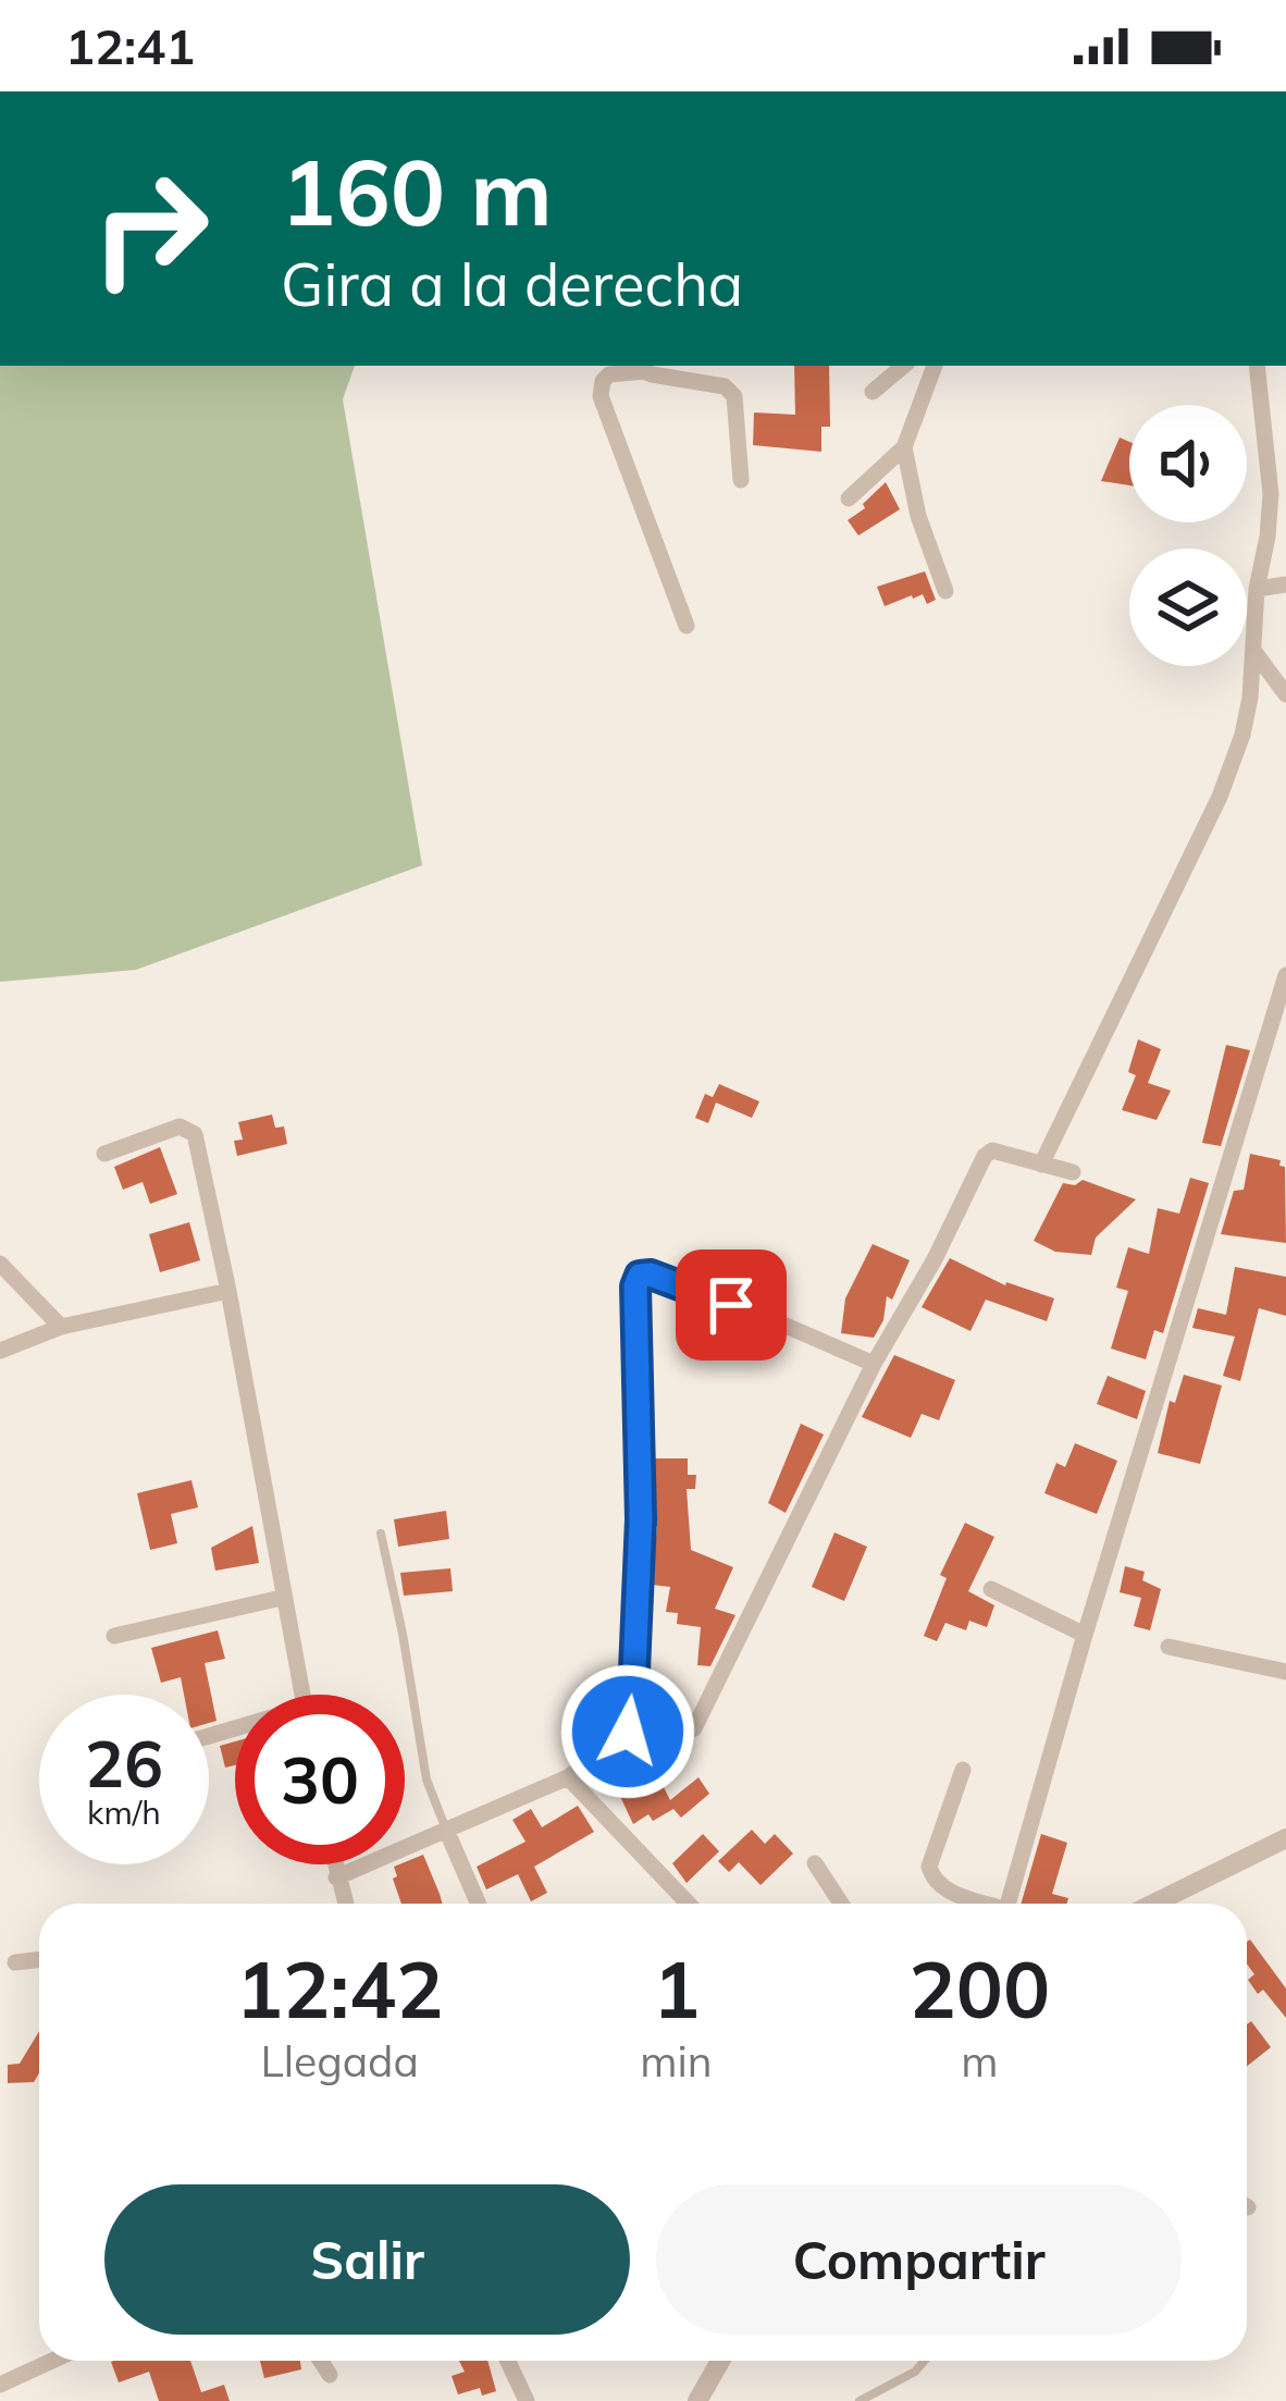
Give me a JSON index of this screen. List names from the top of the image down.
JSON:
{
  "page": {
    "status": "12:41",
    "turn": ["160 m", "Gira a la derecha"],
    "speed": "26 km/h",
    "limit": "30",
    "eta": [
      "12:42",
      "Llegada",
      "1",
      "min",
      "200",
      "m"
    ],
    "buttons": ["Salir", "Compartir"]
  }
}
